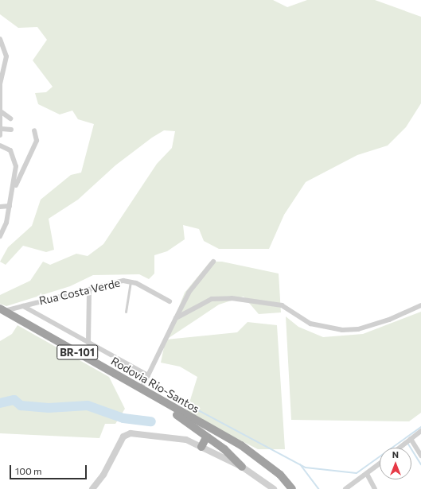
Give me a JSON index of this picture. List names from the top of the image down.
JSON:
{
  "streets": {
    "highway": ["BR-101", "Rodovia Rio-Santos"],
    "street": ["Rua Costa Verde"]
  },
  "crossings": [
    ["Rua Costa Verde", "Rodovia Rio-Santos"]
  ],
  "scale_bar": "100 m",
  "north": "top"
}
